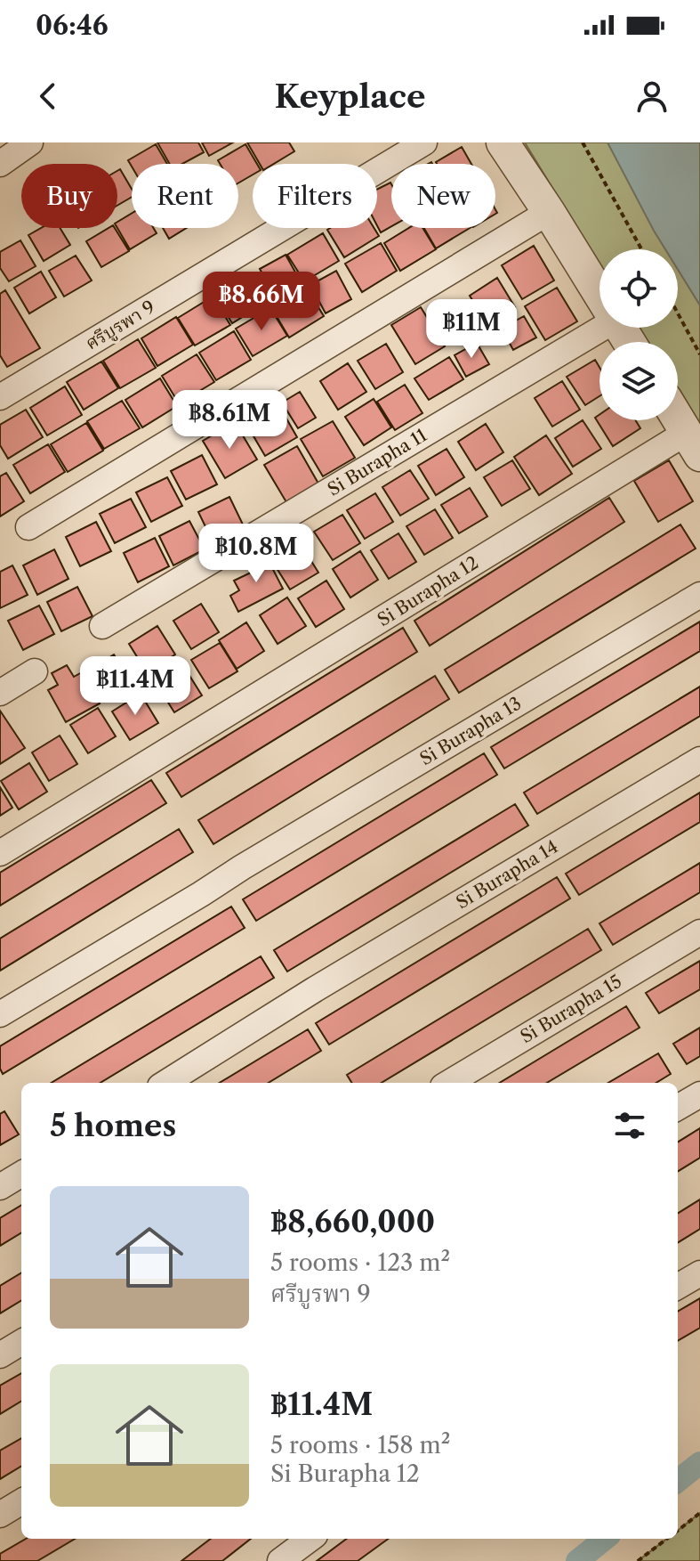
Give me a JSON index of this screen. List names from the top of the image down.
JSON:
{
  "streets": {
    "street": [
      "ศรีบูรพา 9",
      "Si Burapha 11",
      "Si Burapha 12",
      "Si Burapha 13",
      "Si Burapha 14",
      "Si Burapha 15"
    ]
  },
  "page": {
    "status": "06:46",
    "header": "Keyplace",
    "chip": [
      "Buy",
      "Rent",
      "Filters",
      "New"
    ],
    "price": [
      "฿8.66M",
      "฿11M",
      "฿8.61M",
      "฿10.8M",
      "฿11.4M"
    ],
    "heading": "5 homes",
    "list": [
      {
        "name": "฿8,660,000",
        "note": "5 rooms · 123 m² · ศรีบูรพา 9"
      },
      {
        "name": "฿11.4M",
        "note": "5 rooms · 158 m² · Si Burapha 12"
      }
    ]
  }
}
